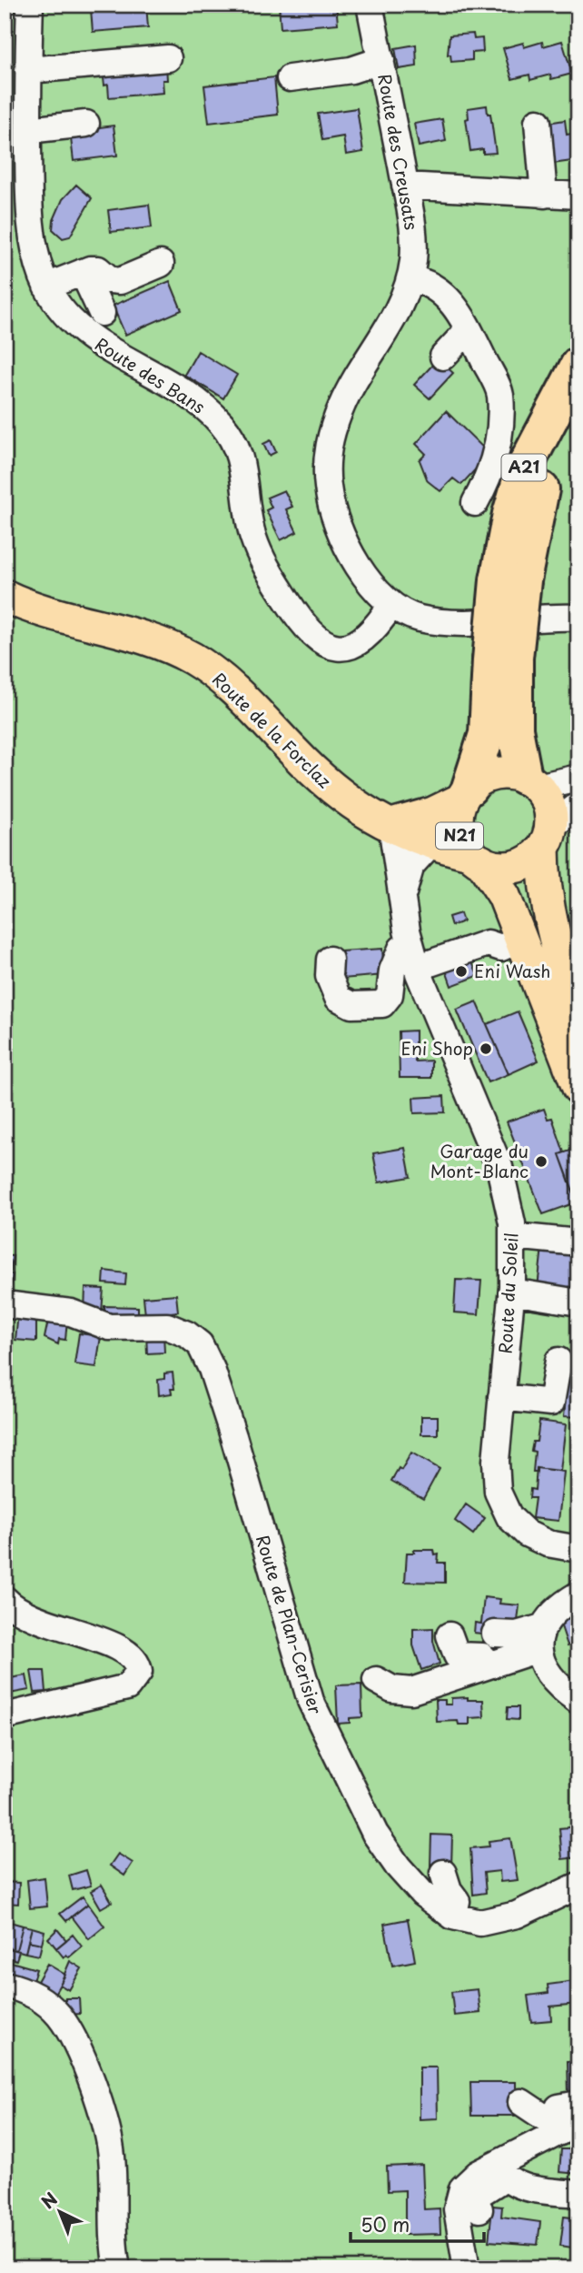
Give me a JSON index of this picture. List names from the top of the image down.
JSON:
{
  "streets": {
    "highway": ["A21"],
    "main road": ["Route de la Forclaz", "N21"],
    "street": [
      "Route des Creusats",
      "Route des Bans",
      "Route du Soleil",
      "Route de Plan-Cerisier"
    ]
  },
  "crossings": [
    ["Route des Creusats", "Route des Bans"],
    ["A21", "Route de la Forclaz"],
    ["A21", "N21"],
    ["Route de la Forclaz", "N21"],
    ["Route de la Forclaz", "Route du Soleil"]
  ],
  "places": ["Eni Wash", "Eni Shop", "Garage du Mont-Blanc"],
  "scale_bar": "50 m",
  "north": "top left"
}
